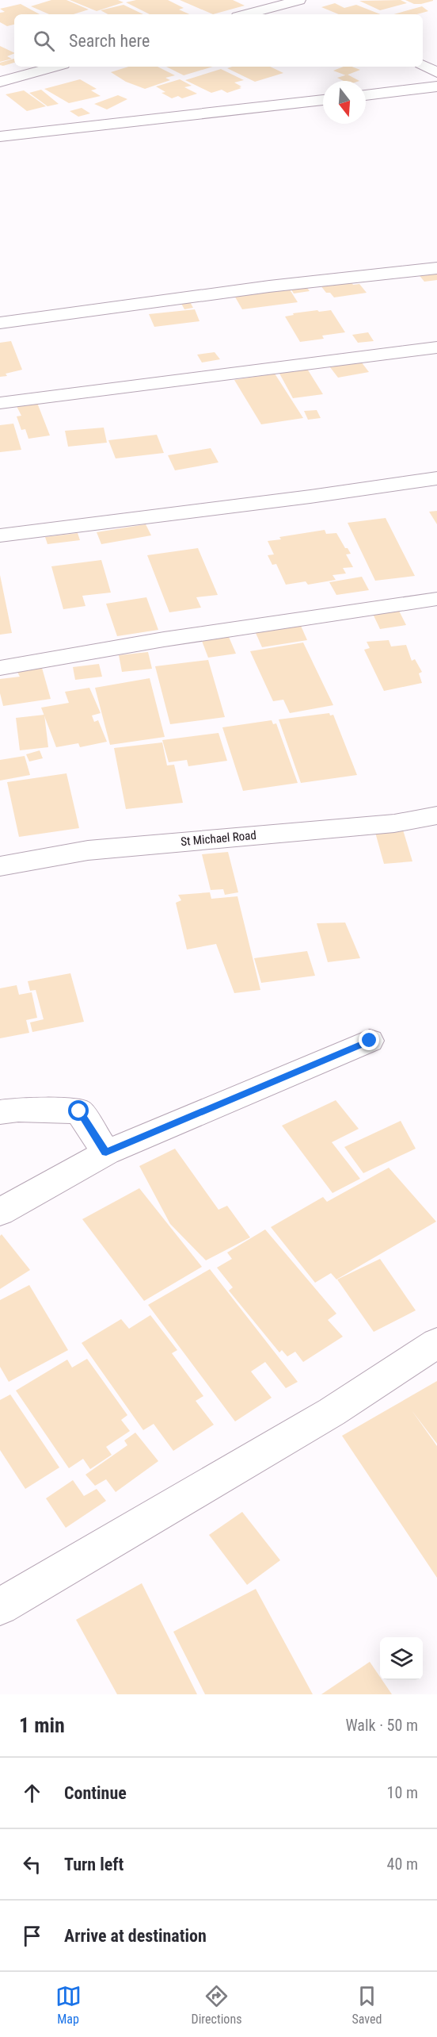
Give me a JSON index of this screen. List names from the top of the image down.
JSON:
{
  "streets": {
    "street": ["St Michael Road"]
  },
  "north": "bottom",
  "page": {
    "search": "Search here",
    "heading": ["1 min", "Walk · 50 m"],
    "list": [
      ["Continue", "10 m"],
      ["Turn left", "40 m"],
      "Arrive at destination"
    ],
    "nav": ["Map", "Directions", "Saved"]
  }
}
